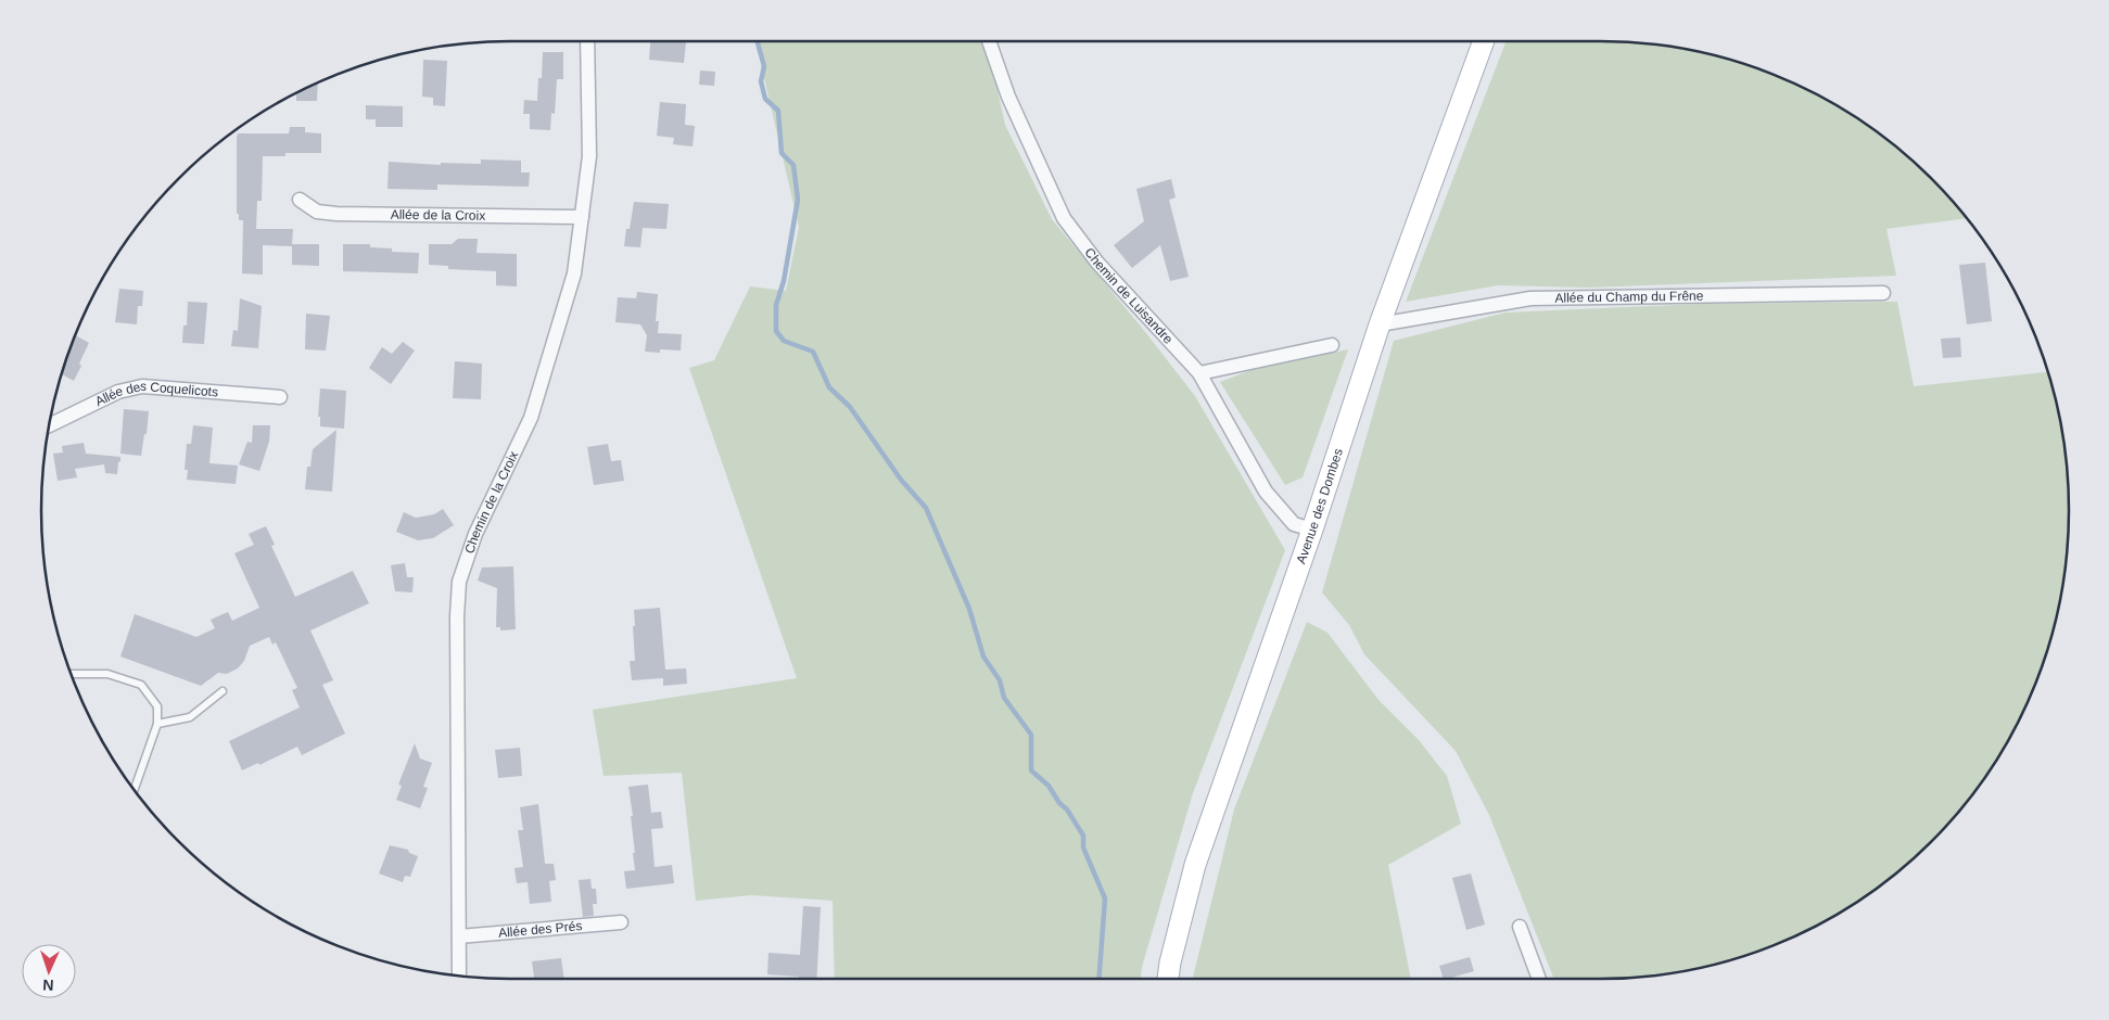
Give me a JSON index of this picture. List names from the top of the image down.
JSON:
{
  "streets": {
    "main road": ["Avenue des Dombes"],
    "street": [
      "Allée de la Croix",
      "Chemin de Luisandre",
      "Allée du Champ du Frêne",
      "Allée des Coquelicots",
      "Chemin de la Croix",
      "Allée des Prés"
    ]
  },
  "crossings": [
    ["Allée de la Croix", "Chemin de la Croix"],
    ["Chemin de Luisandre", "Avenue des Dombes"],
    ["Allée du Champ du Frêne", "Avenue des Dombes"],
    ["Chemin de la Croix", "Allée des Prés"]
  ],
  "north": "bottom"
}
